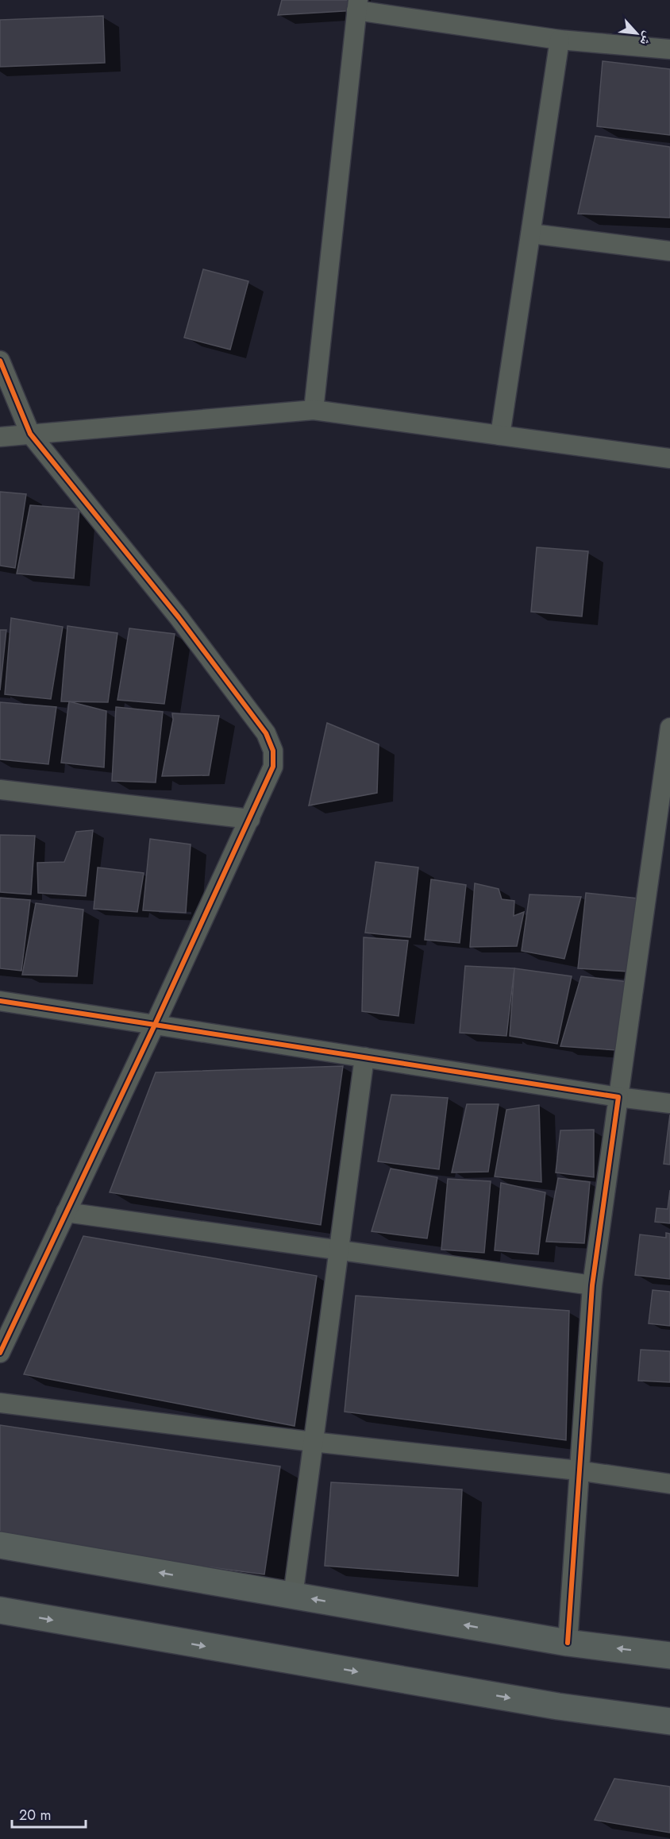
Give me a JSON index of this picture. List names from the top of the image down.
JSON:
{
  "scale_bar": "20 m",
  "north": "bottom right"
}
